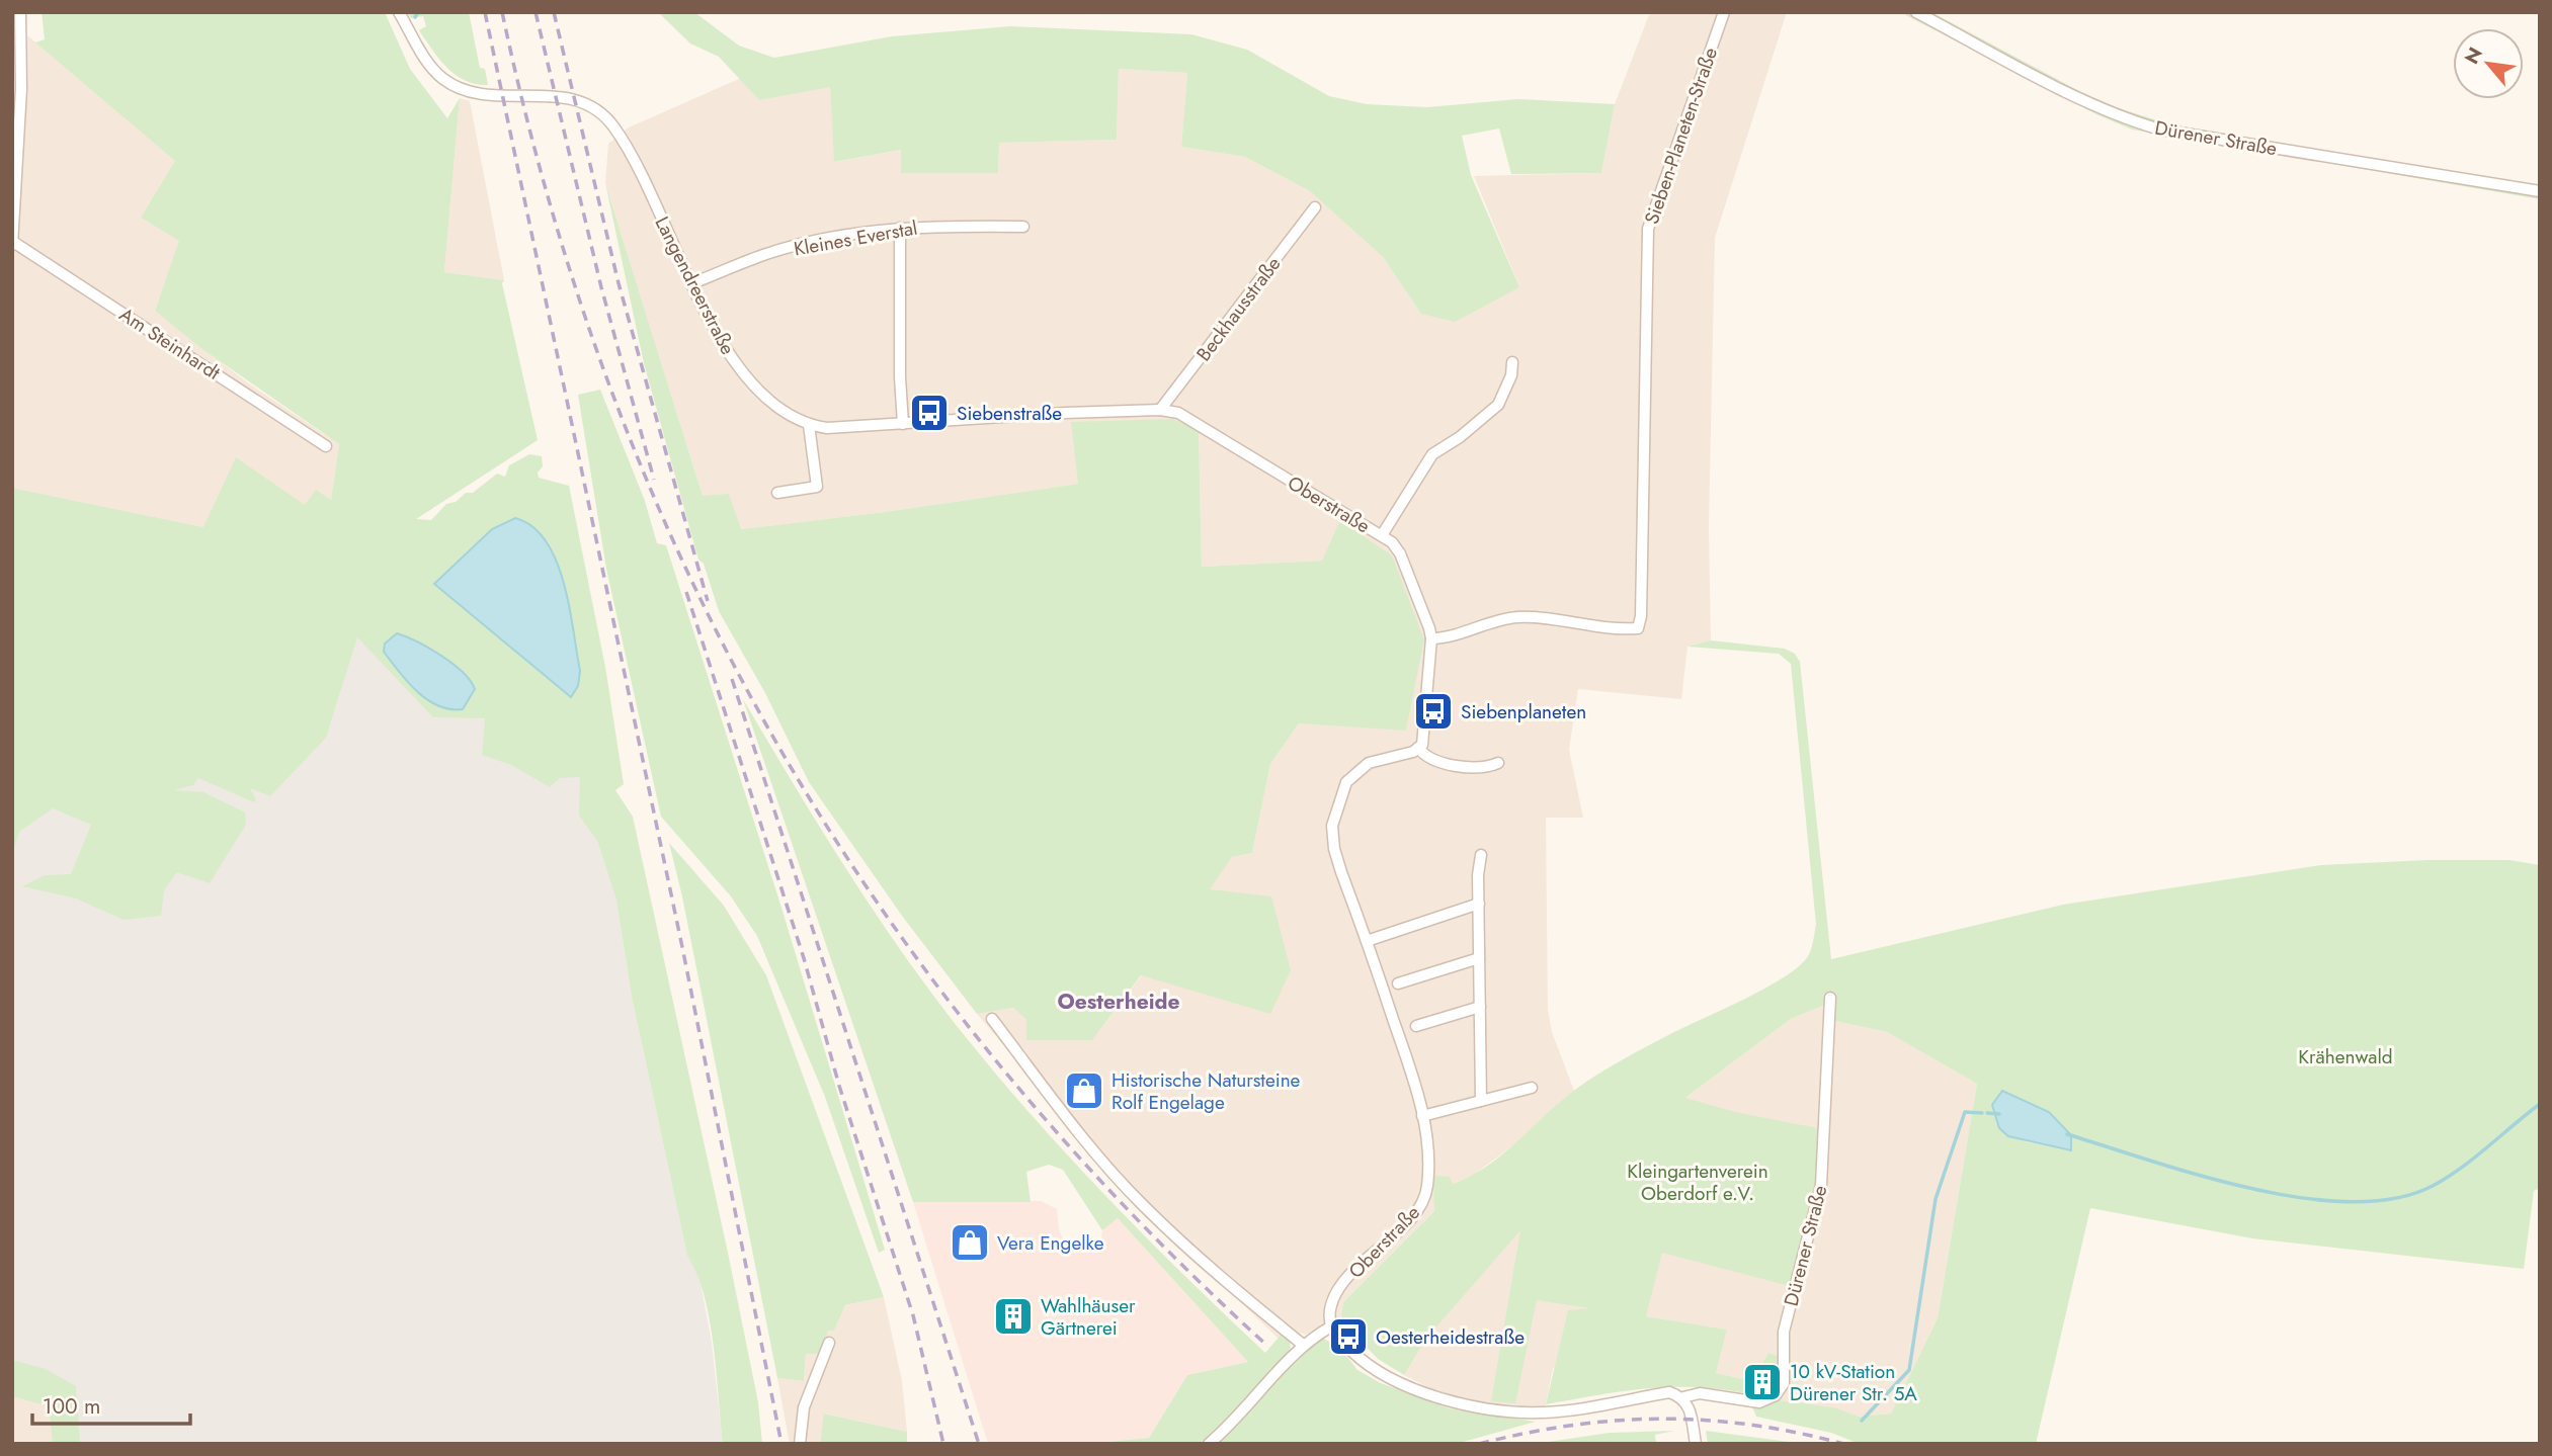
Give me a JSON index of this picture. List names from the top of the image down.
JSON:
{
  "streets": {
    "street": [
      "Sieben-Planeten-Straße",
      "Dürener Straße",
      "Kleines Everstal",
      "Langendreerstraße",
      "Beckhausstraße",
      "Am Steinhardt",
      "Oberstraße"
    ]
  },
  "crossings": [
    ["Sieben-Planeten-Straße", "Oberstraße"],
    ["Kleines Everstal", "Langendreerstraße"],
    ["Langendreerstraße", "Oberstraße"],
    ["Beckhausstraße", "Oberstraße"]
  ],
  "districts": ["Oesterheide"],
  "parks": ["Krähenwald", "Kleingartenverein Oberdorf e.V."],
  "places": {
    "bus stop": ["Siebenstraße", "Siebenplaneten", "Oesterheidestraße"],
    "shop": ["Historische Natursteine Rolf Engelage", "Vera Engelke"],
    "building": ["Wahlhäuser Gärtnerei", "10 kV-Station Dürener Str. 5A"]
  },
  "scale_bar": "100 m",
  "north": "top left"
}
